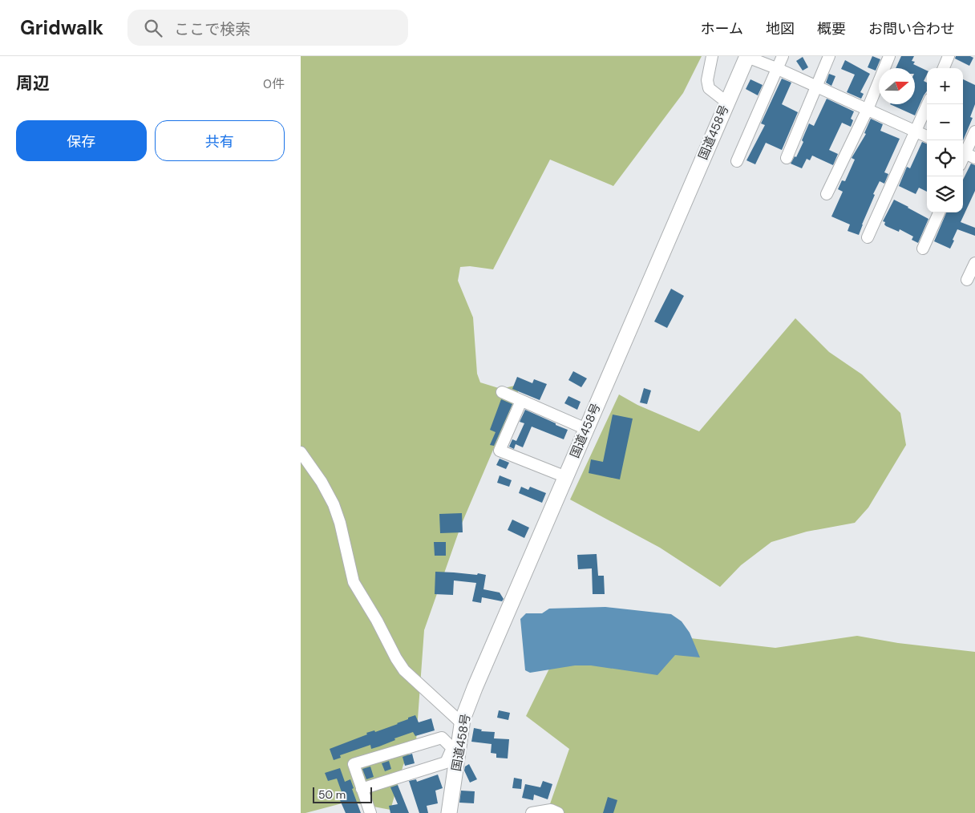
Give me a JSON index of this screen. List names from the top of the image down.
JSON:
{
  "streets": {
    "highway": ["国道458号"]
  },
  "scale_bar": "50 m",
  "north": "right",
  "page": {
    "header": "Gridwalk",
    "search": "ここで検索",
    "nav": [
      "ホーム",
      "地図",
      "概要",
      "お問い合わせ"
    ],
    "heading": ["周辺", "0件"],
    "map_buttons": ["+", "−"],
    "buttons": ["保存", "共有"],
    "scale": "50 m"
  }
}
